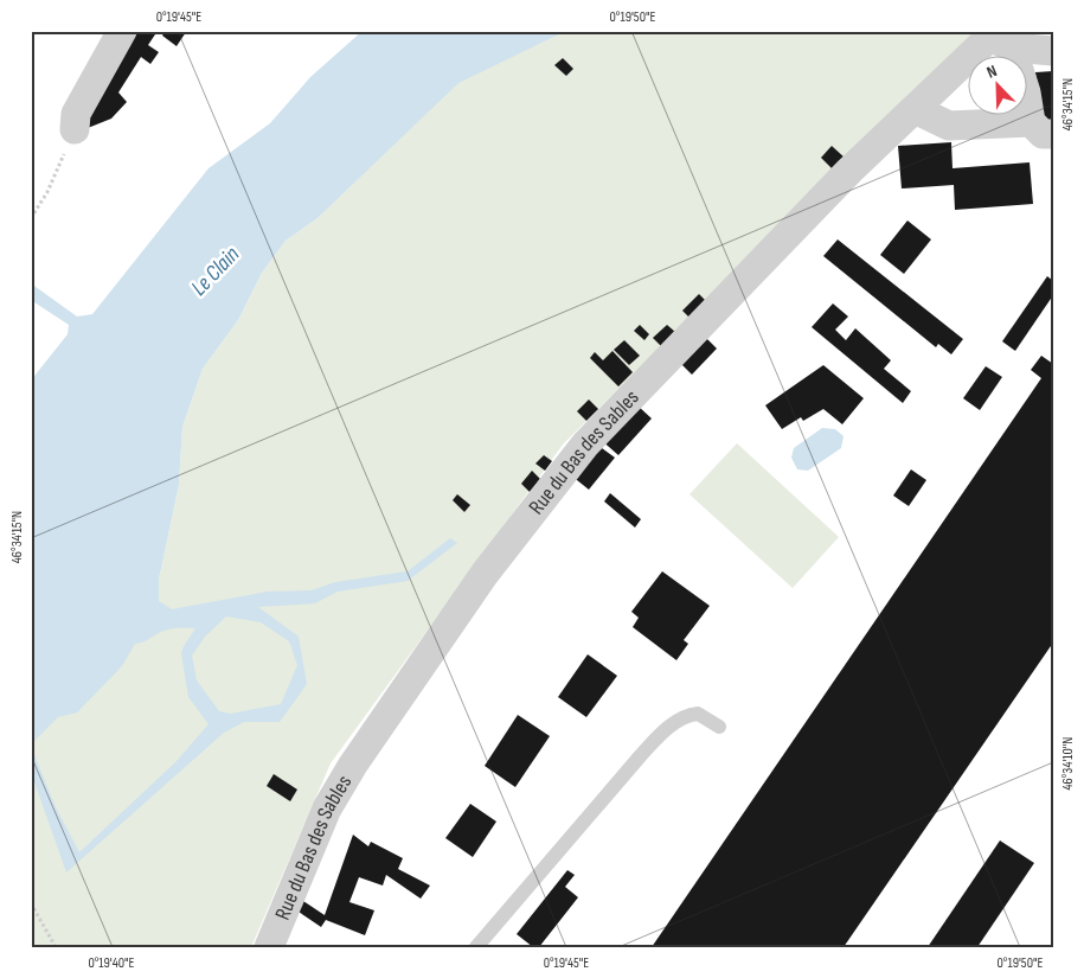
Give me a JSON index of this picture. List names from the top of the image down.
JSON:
{
  "streets": {
    "street": ["Rue du Bas des Sables"]
  },
  "water": ["Le Clain"],
  "north": "top left",
  "coordinates": [
    "0°19'45\"E",
    "0°19'50\"E",
    "46°34'15\"N",
    "46°34'10\"N",
    "0°19'40\"E"
  ]
}
